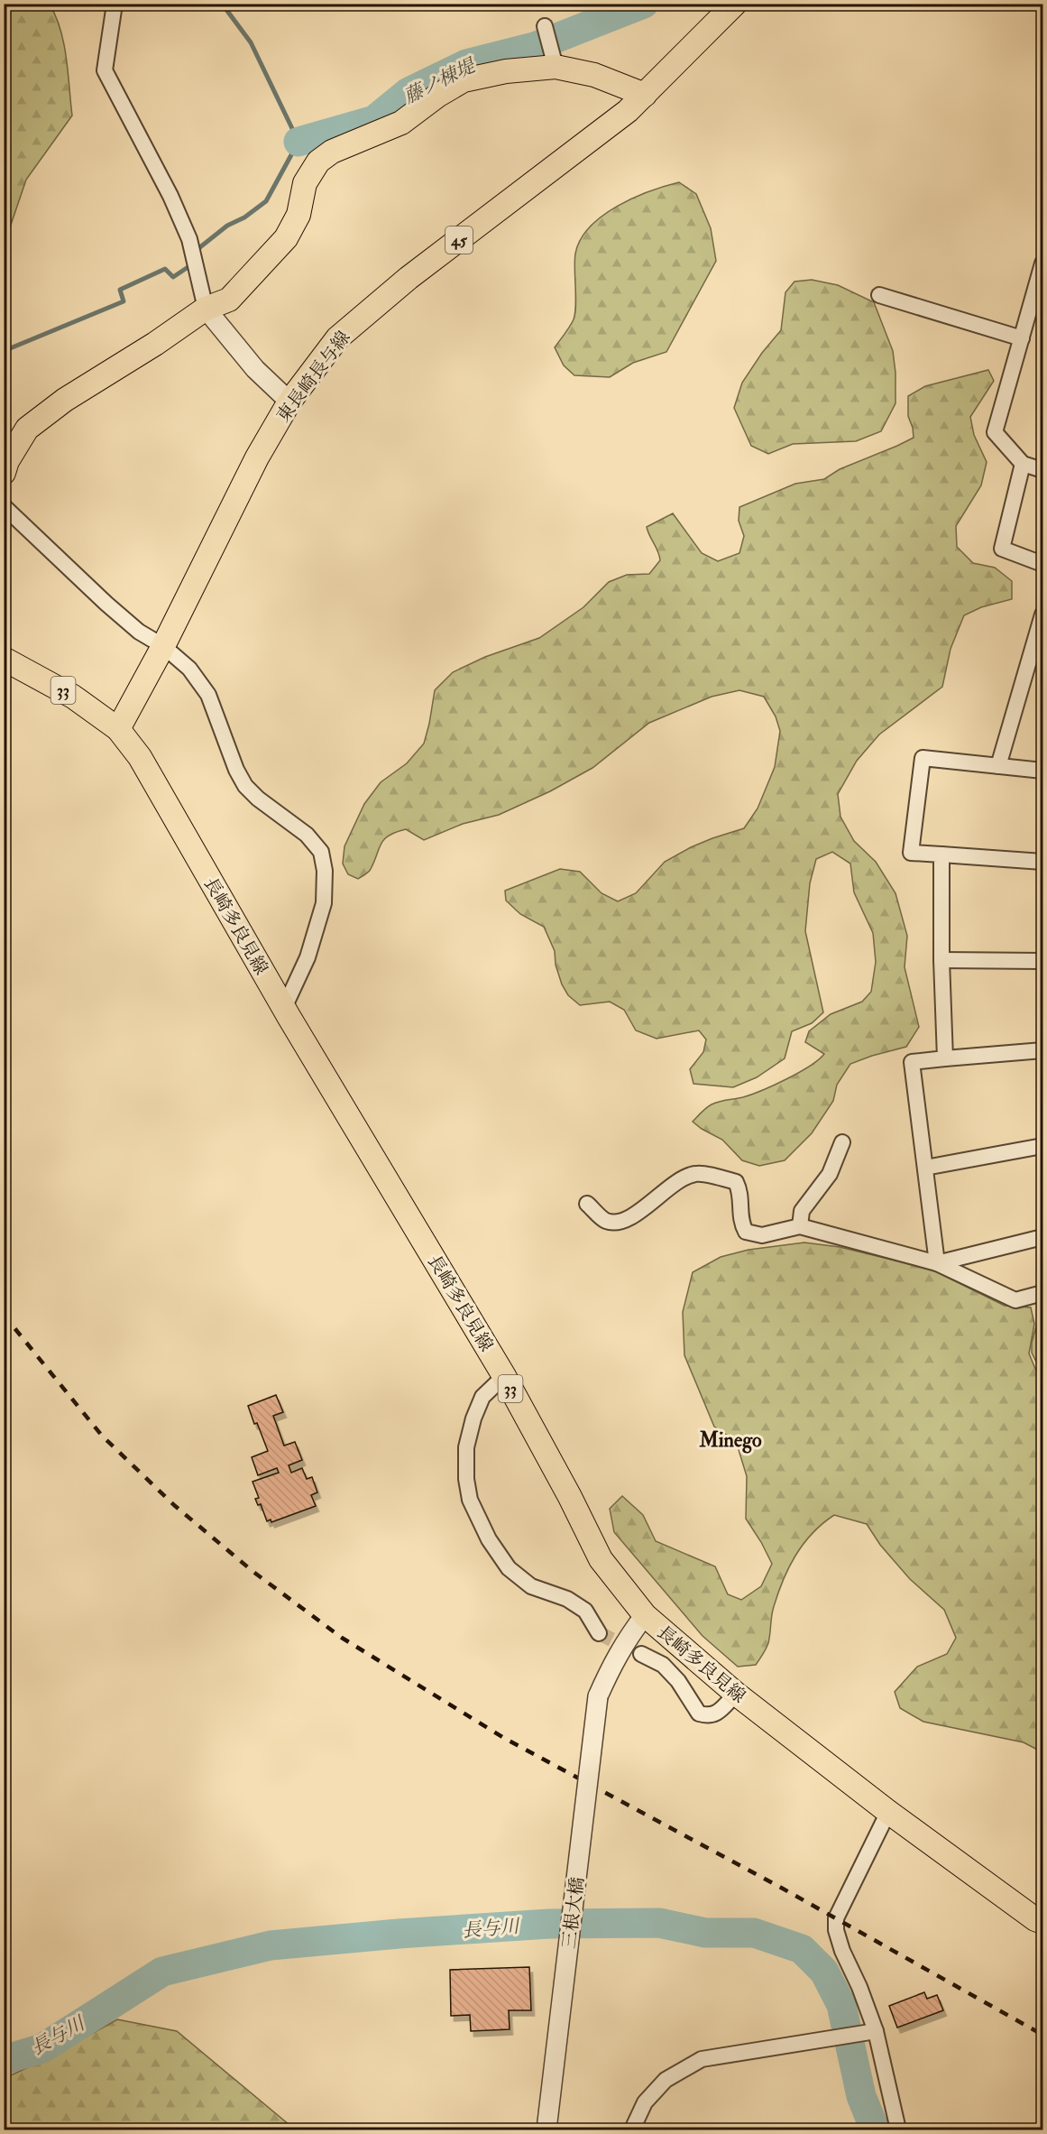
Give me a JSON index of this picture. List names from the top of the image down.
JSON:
{
  "streets": {
    "main road": [
      "45",
      "東長崎長与線",
      "33",
      "長崎多良見線"
    ],
    "street": ["三根大橋"]
  },
  "crossings": [
    ["東長崎長与線", "長崎多良見線"],
    ["長崎多良見線", "三根大橋"]
  ],
  "districts": ["Minego"],
  "water": ["藤ノ棟堤", "長与川"]
}
